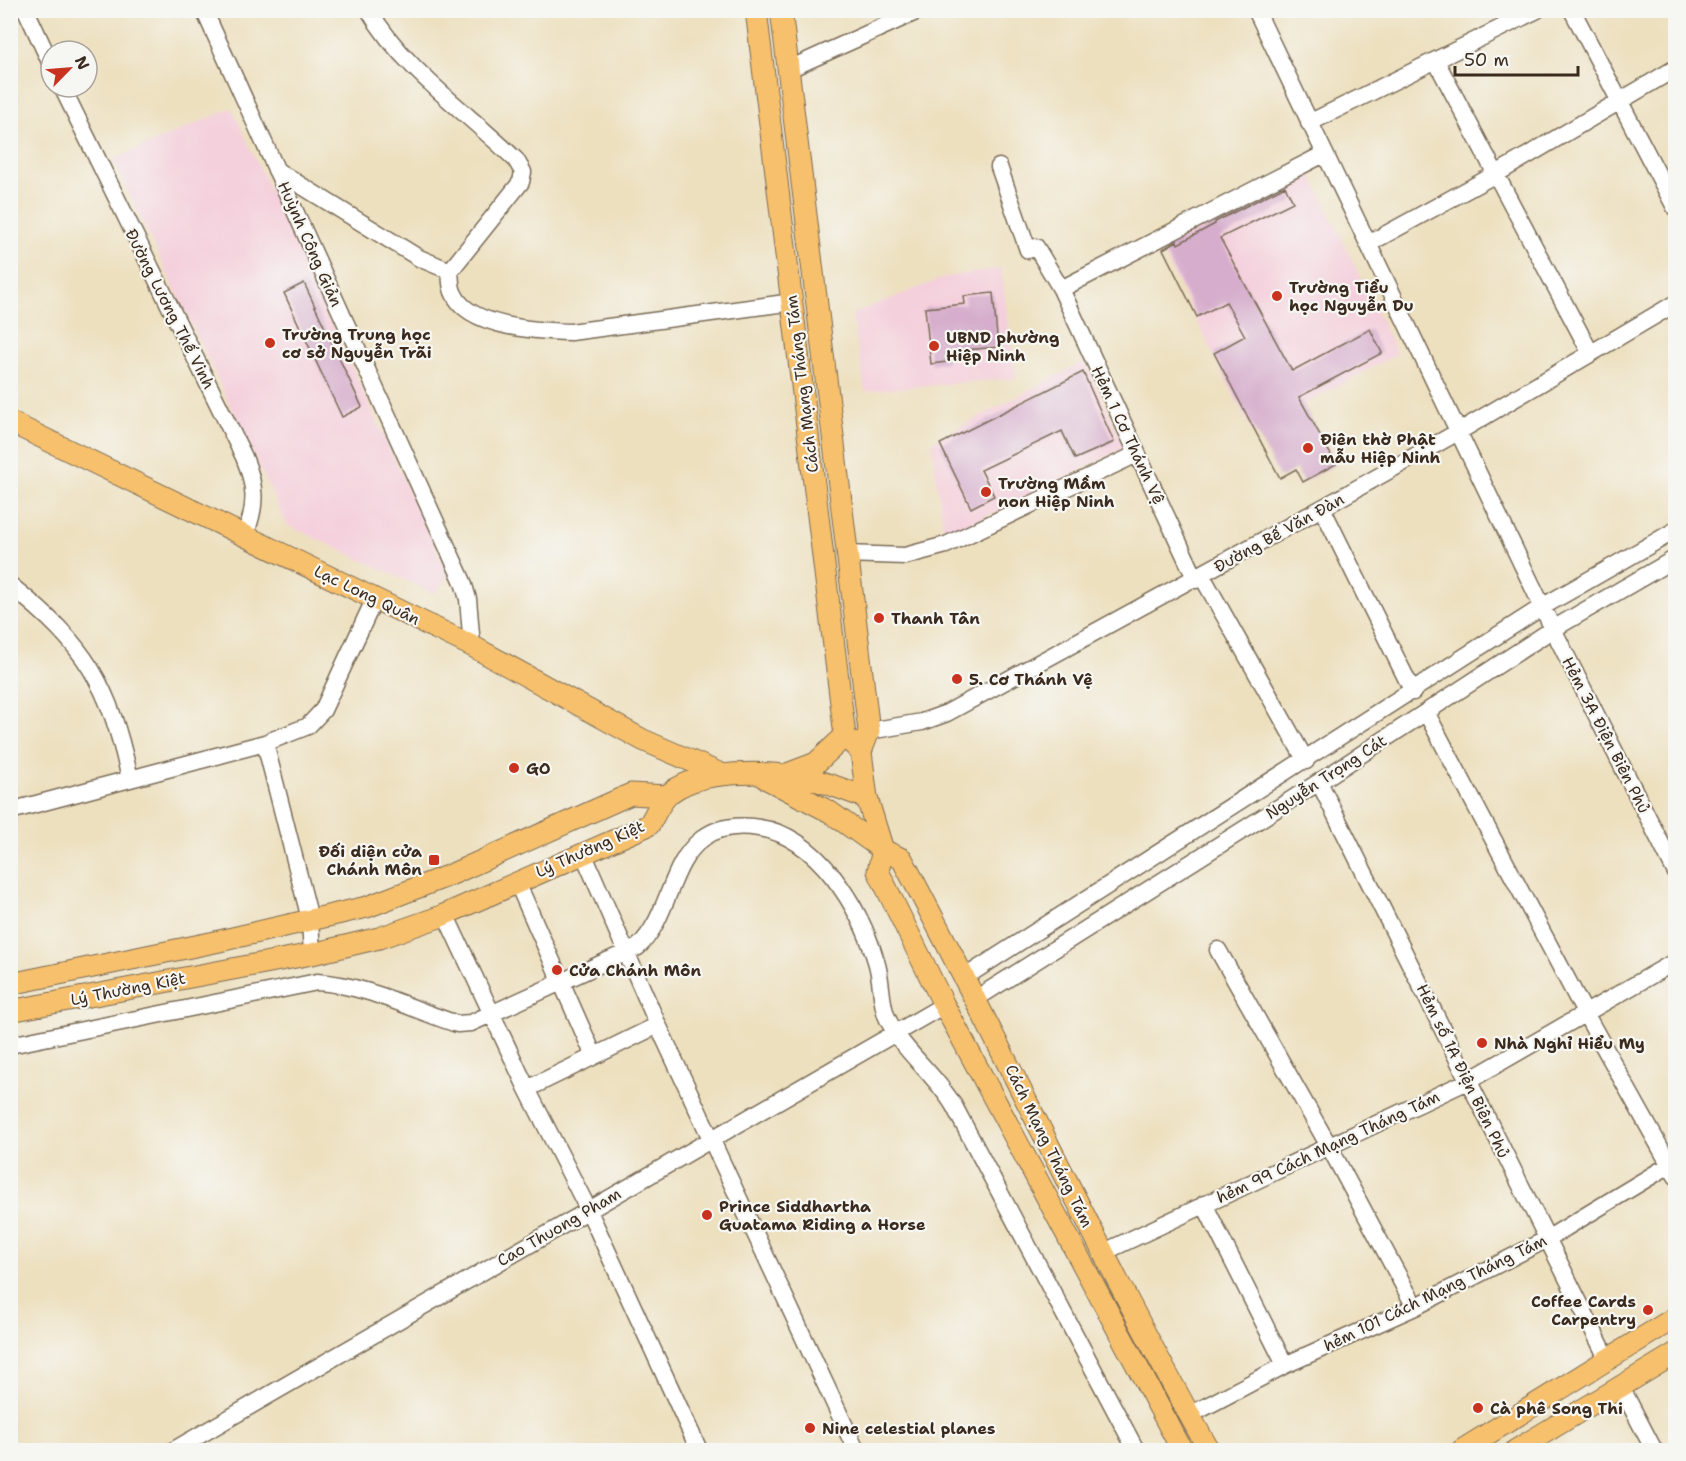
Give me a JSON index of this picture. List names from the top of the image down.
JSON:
{
  "streets": {
    "main road": ["Cách Mạng Tháng Tám", "Lạc Long Quân", "Lý Thường Kiệt"],
    "street": [
      "Huỳnh Công Giản",
      "Đường Lương Thế Vinh",
      "Hẻm 1 Cơ Thánh Vệ",
      "Đường Bế Văn Đàn",
      "Hẻm 3A Điện Biên Phủ",
      "Nguyễn Trọng Cát",
      "Hẻm số 1A Điện Biên Phủ",
      "hẻm 99 Cách Mạng Tháng Tám",
      "Cao Thuong Pham",
      "hẻm 101 Cách Mạng Tháng Tám"
    ]
  },
  "crossings": [
    ["Huỳnh Công Giản", "Lạc Long Quân"],
    ["Đường Lương Thế Vinh", "Lạc Long Quân"],
    ["Cách Mạng Tháng Tám", "Đường Bế Văn Đàn"],
    ["Cách Mạng Tháng Tám", "Lạc Long Quân"],
    ["Cách Mạng Tháng Tám", "Nguyễn Trọng Cát"],
    ["Cách Mạng Tháng Tám", "hẻm 99 Cách Mạng Tháng Tám"],
    ["Cách Mạng Tháng Tám", "Cao Thuong Pham"],
    ["Cách Mạng Tháng Tám", "hẻm 101 Cách Mạng Tháng Tám"],
    ["Hẻm 1 Cơ Thánh Vệ", "Đường Bế Văn Đàn"],
    ["Đường Bế Văn Đàn", "Hẻm 3A Điện Biên Phủ"],
    ["Lạc Long Quân", "Lý Thường Kiệt"],
    ["Hẻm 3A Điện Biên Phủ", "Nguyễn Trọng Cát"],
    ["Nguyễn Trọng Cát", "Hẻm số 1A Điện Biên Phủ"],
    ["Hẻm số 1A Điện Biên Phủ", "hẻm 99 Cách Mạng Tháng Tám"],
    ["Hẻm số 1A Điện Biên Phủ", "hẻm 101 Cách Mạng Tháng Tám"]
  ],
  "places": {
    "other": [
      "Trường Tiểu học Nguyễn Du",
      "Trường Trung học cơ sở Nguyễn Trãi",
      "UBND phường Hiệp Ninh",
      "Điện thờ Phật mẫu Hiệp Ninh",
      "Trường Mầm non Hiệp Ninh",
      "Thanh Tân",
      "5. Cơ Thánh Vệ",
      "GO",
      "Cửa Chánh Môn",
      "Nhà Nghỉ Hiểu My",
      "Prince Siddhartha Guatama Riding a Horse",
      "Coffee Cards Carpentry",
      "Cà phê Song Thi",
      "Nine celestial planes"
    ],
    "transit": ["Đối diện cửa Chánh Môn"]
  },
  "scale_bar": "50 m",
  "north": "top right"
}
